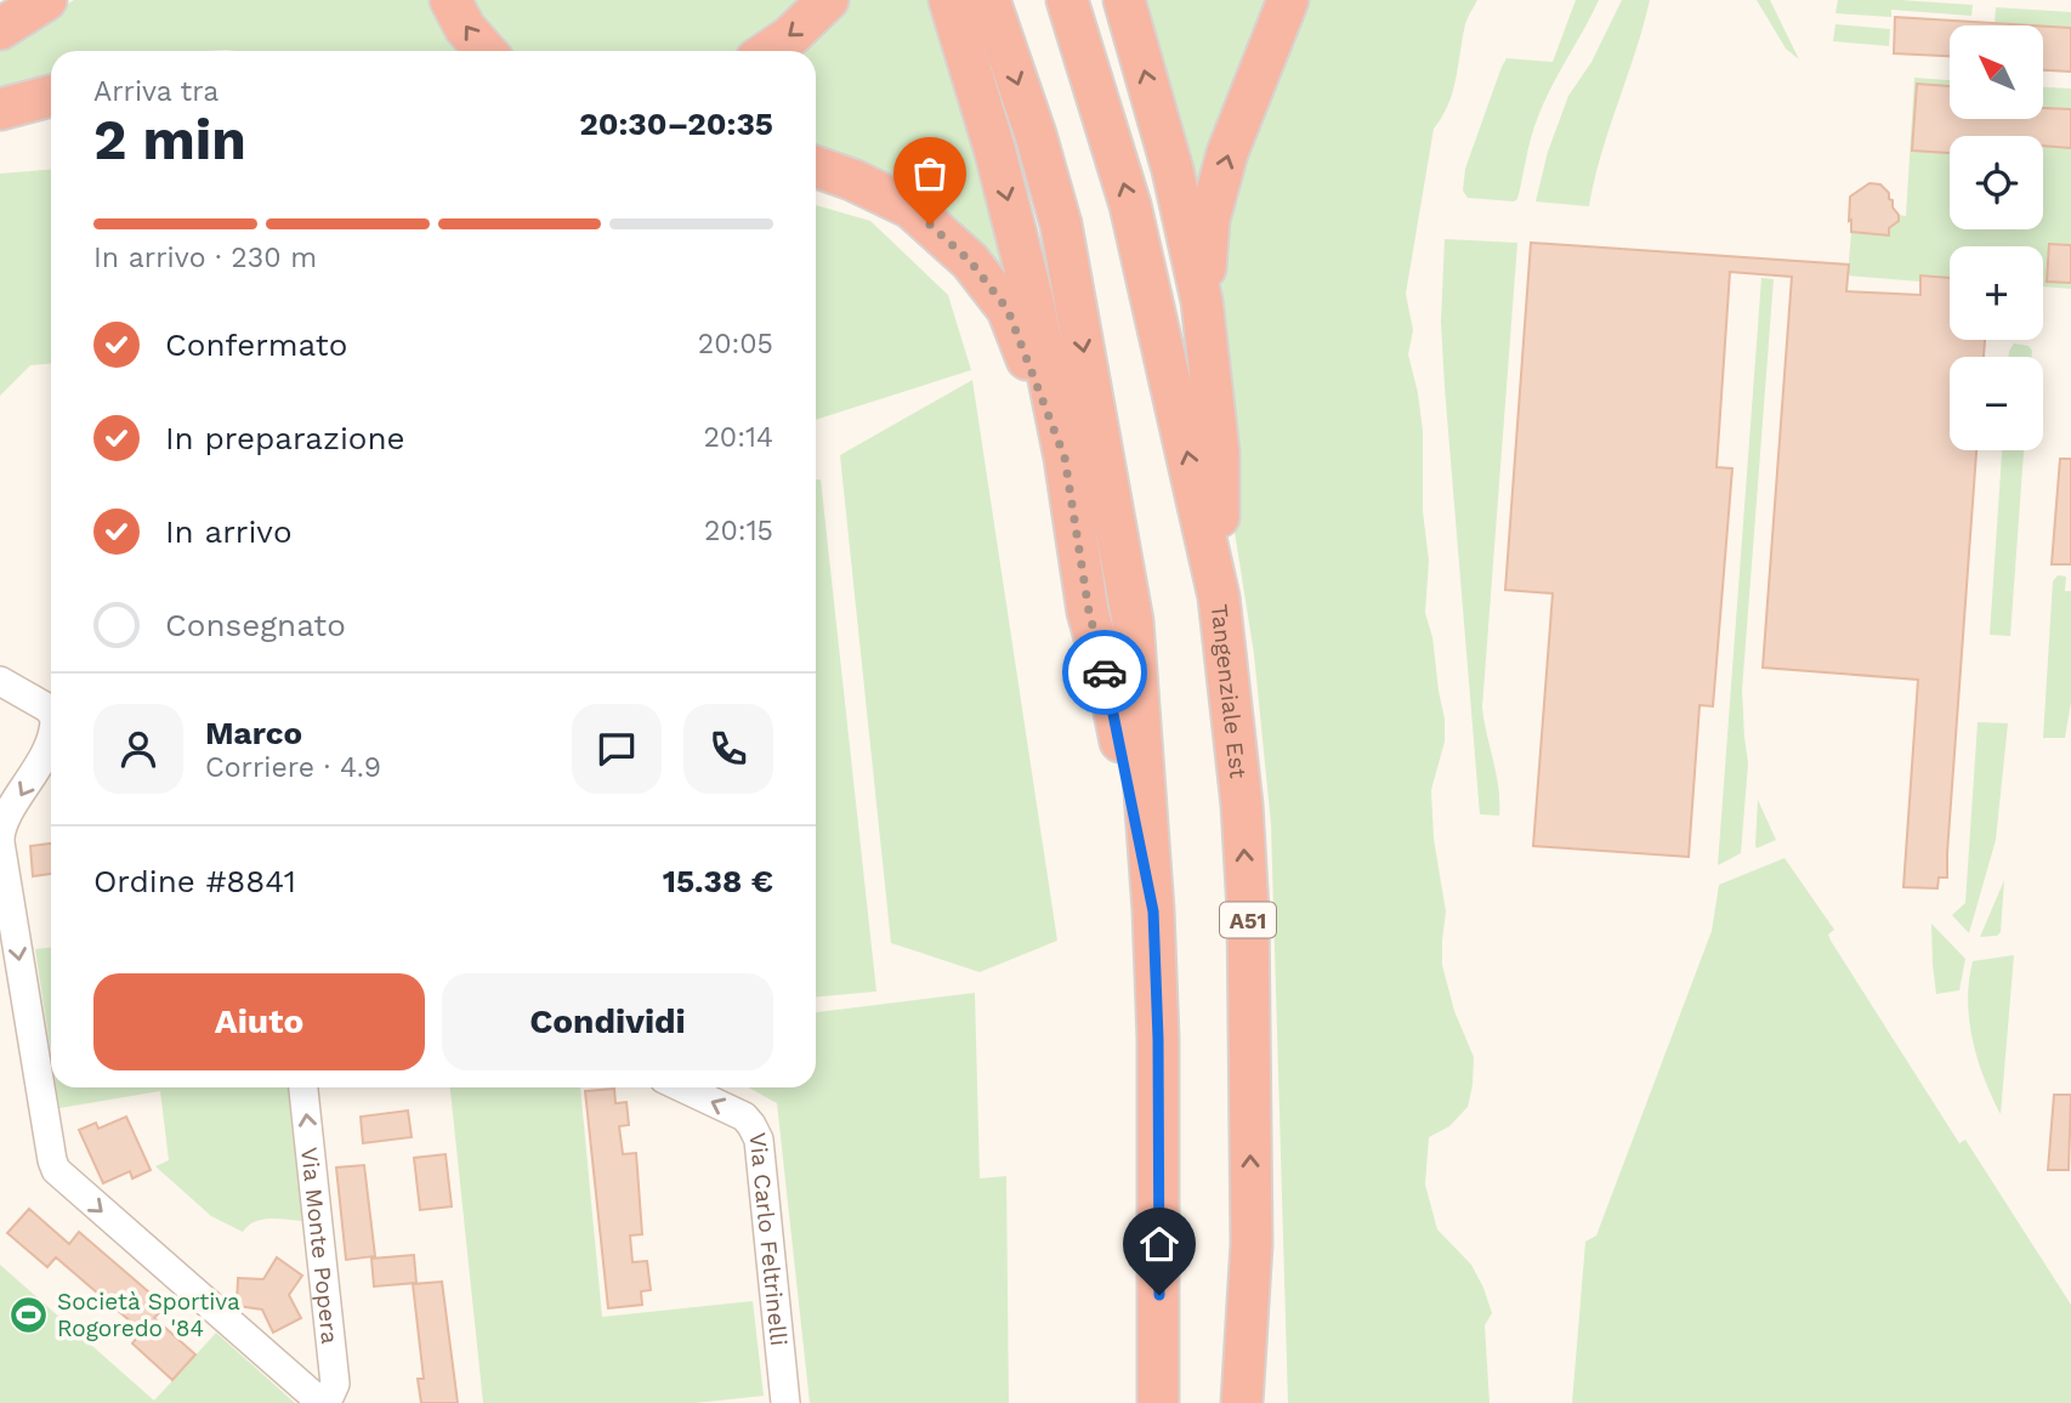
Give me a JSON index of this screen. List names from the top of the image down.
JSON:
{
  "streets": {
    "highway": ["Tangenziale Est", "A51"],
    "street": ["Via Carlo Feltrinelli", "Via Monte Popera"]
  },
  "one_way": ["Via Carlo Feltrinelli", "Via Monte Popera"],
  "places": {
    "sports": ["Società Sportiva Rogoredo '84"]
  },
  "north": "top left",
  "page": {
    "map_buttons": ["+", "−"],
    "heading": ["2 min", "Arriva tra", "20:30–20:35"],
    "panel": [
      "Marco",
      "Corriere · 4.9",
      "Ordine #8841",
      "15.38 €"
    ],
    "bar": "In arrivo · 230 m",
    "list": [
      ["Confermato", "20:05"],
      ["In preparazione", "20:14"],
      ["In arrivo", "20:15"],
      "Consegnato"
    ],
    "buttons": ["Aiuto", "Condividi"]
  }
}
